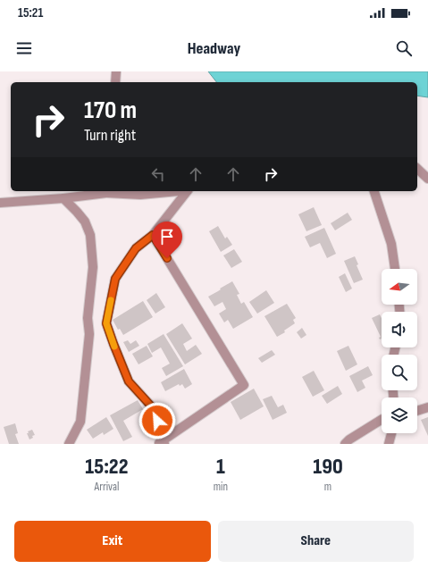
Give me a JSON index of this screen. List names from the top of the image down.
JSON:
{
  "north": "left",
  "page": {
    "status": "15:21",
    "header": "Headway",
    "turn": ["170 m", "Turn right"],
    "eta": [
      "15:22",
      "Arrival",
      "1",
      "min",
      "190",
      "m"
    ],
    "buttons": ["Exit", "Share"]
  }
}
